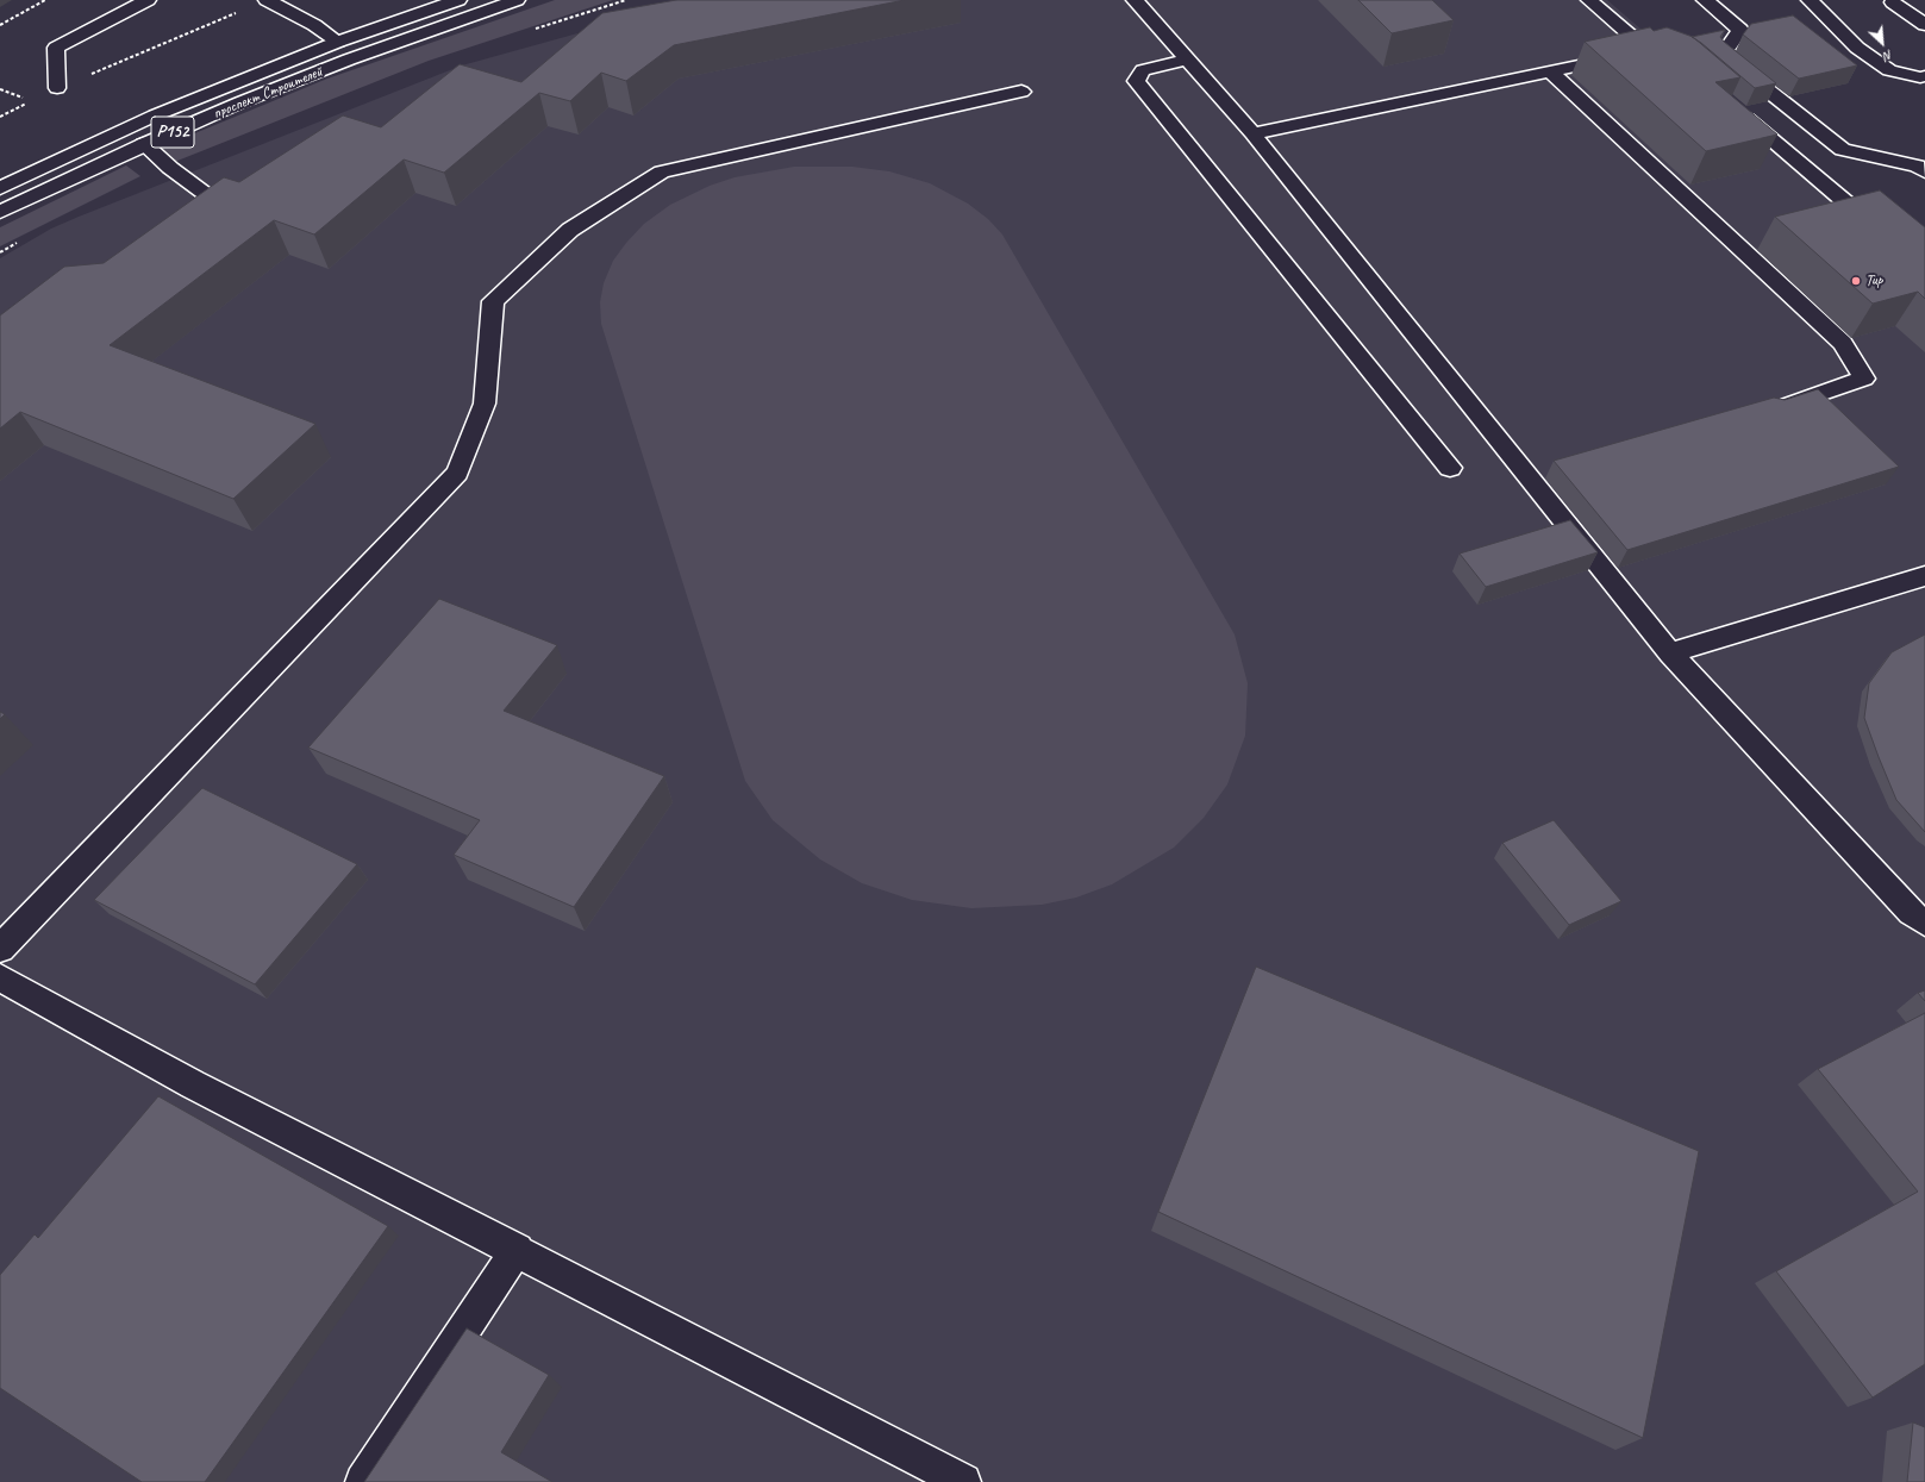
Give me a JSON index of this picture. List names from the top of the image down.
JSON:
{
  "streets": {
    "main road": ["проспект Строителей", "Р152"]
  },
  "places": ["Тир"],
  "north": "bottom right"
}
